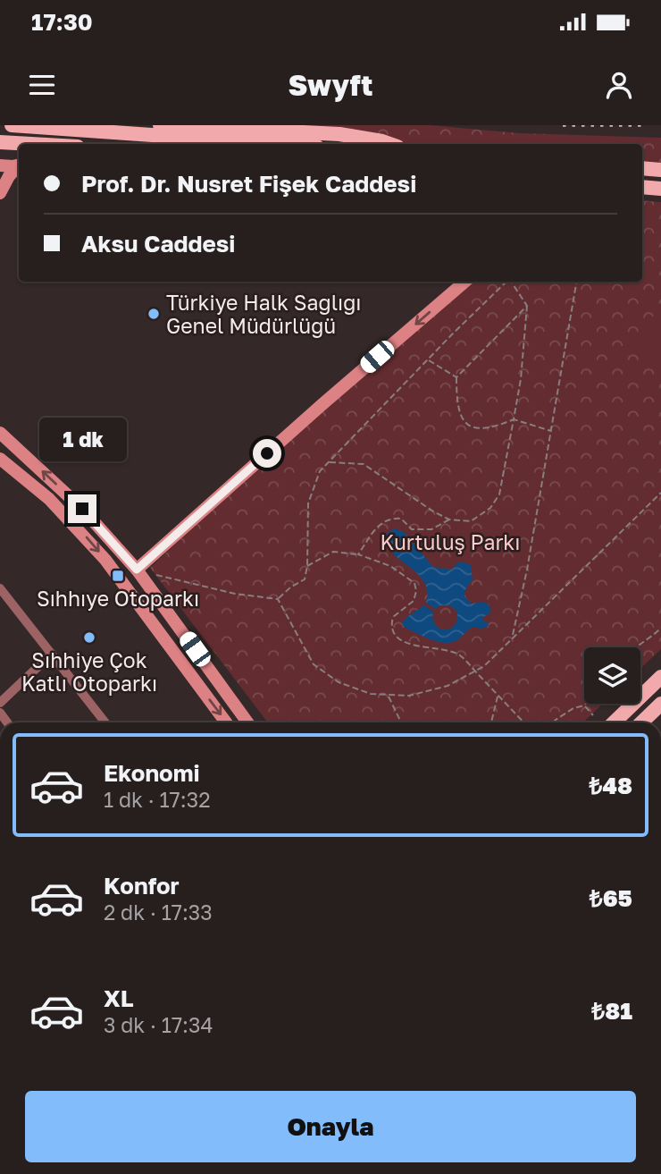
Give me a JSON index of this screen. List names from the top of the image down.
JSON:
{
  "parks": ["Kurtuluş Parkı"],
  "places": {
    "other": ["Türkiye Halk Sağlığı Genel Müdürlüğü", "Sıhhiye Çok Katlı Otoparkı"],
    "transit": ["Sıhhıye Otoparkı"]
  },
  "page": {
    "status": "17:30",
    "header": "Swyft",
    "banner": ["Prof. Dr. Nusret Fişek Caddesi", "Aksu Caddesi"],
    "bubble": "1 dk",
    "list": [
      {
        "name": "Ekonomi",
        "note": "1 dk · 17:32",
        "value": "₺48"
      },
      {
        "name": "Konfor",
        "note": "2 dk · 17:33",
        "value": "₺65"
      },
      {
        "name": "XL",
        "note": "3 dk · 17:34",
        "value": "₺81"
      }
    ],
    "buttons": "Onayla"
  }
}
